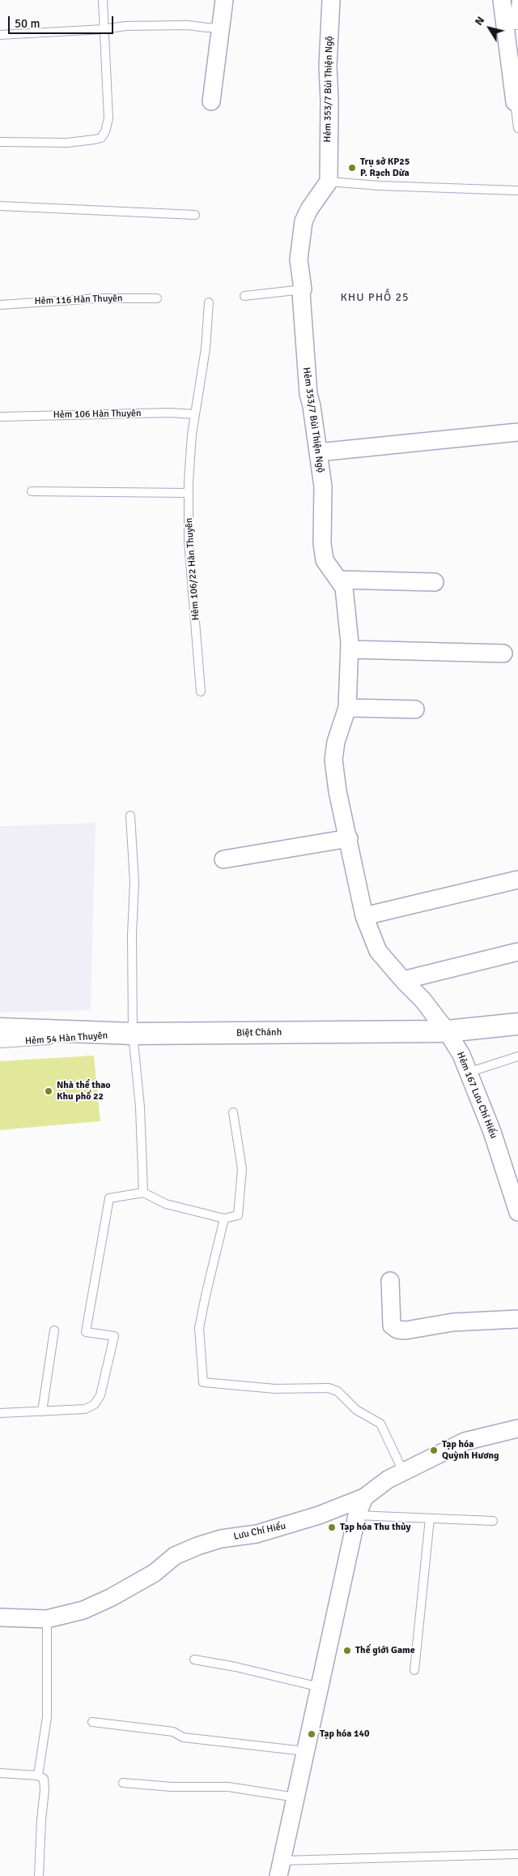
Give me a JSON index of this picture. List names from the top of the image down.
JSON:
{
  "streets": {
    "street": [
      "Hẻm 353/7 Bùi Thiện Ngộ",
      "Biệt Chánh",
      "Hẻm 167 Lưu Chí Hiếu",
      "Lưu Chí Hiếu"
    ],
    "lane": [
      "Hẻm 116 Hàn Thuyên",
      "Hẻm 106 Hàn Thuyên",
      "Hẻm 106/22 Hàn Thuyên",
      "Hẻm 54 Hàn Thuyên"
    ]
  },
  "crossings": [
    ["Hẻm 353/7 Bùi Thiện Ngộ", "Hẻm 167 Lưu Chí Hiếu"],
    ["Hẻm 106 Hàn Thuyên", "Hẻm 106/22 Hàn Thuyên"],
    ["Biệt Chánh", "Hẻm 54 Hàn Thuyên"],
    ["Biệt Chánh", "Hẻm 167 Lưu Chí Hiếu"]
  ],
  "districts": ["KHU PHỐ 25"],
  "places": [
    "Trụ sở KP25 P. Rạch Dừa",
    "Nhà thể thao Khu phố 22",
    "Tạp hóa Quỳnh Hương",
    "Tạp hóa Thu thủy",
    "Thế giới Game",
    "Tạp hóa 140"
  ],
  "scale_bar": "50 m",
  "north": "top left"
}
